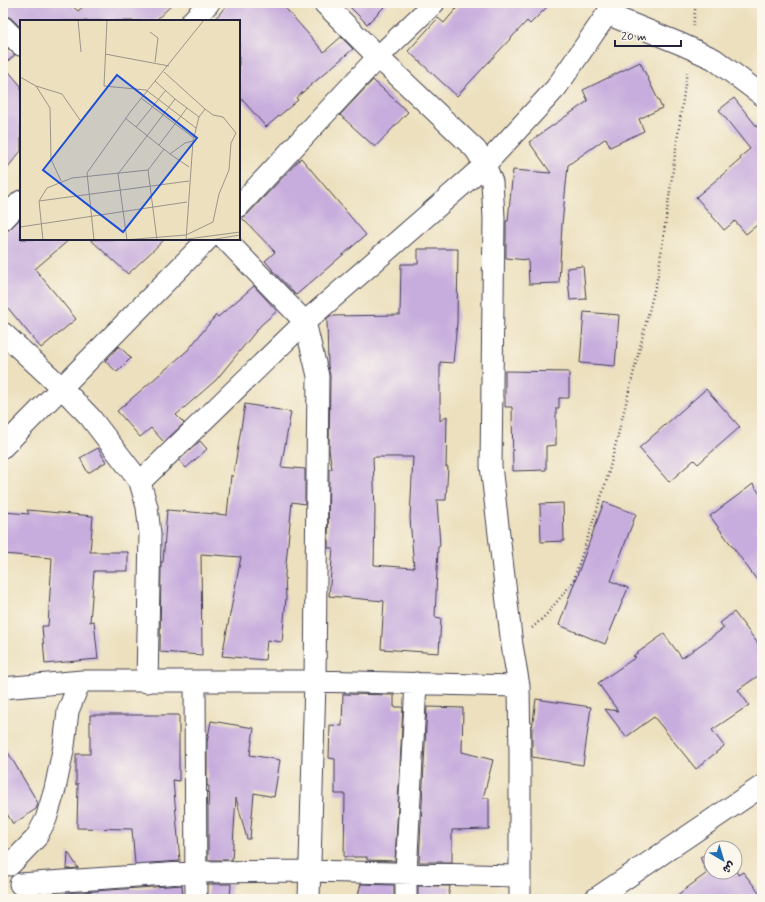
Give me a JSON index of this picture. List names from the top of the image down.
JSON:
{
  "scale_bar": "20 m",
  "north": "bottom right"
}
